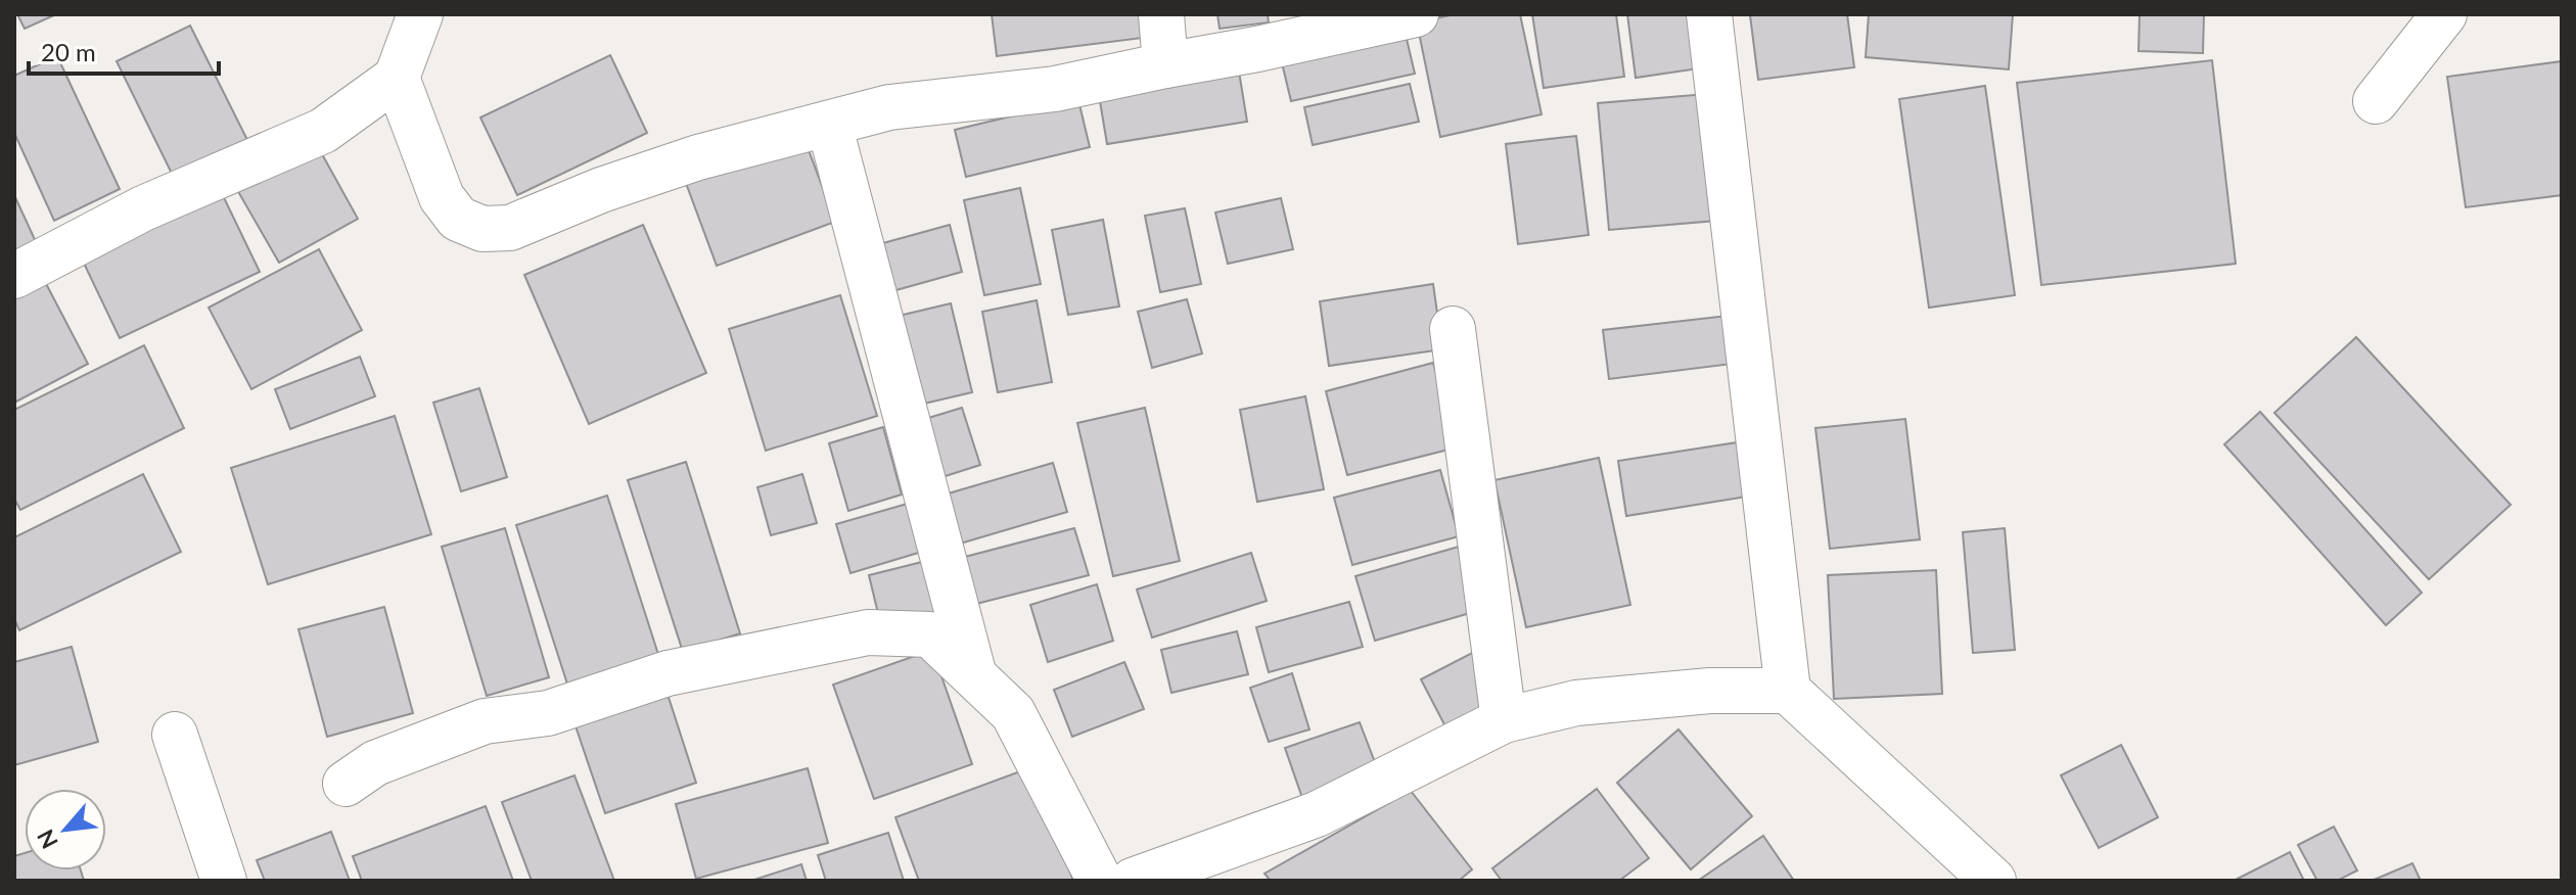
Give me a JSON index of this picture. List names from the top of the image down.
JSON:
{
  "scale_bar": "20 m",
  "north": "bottom left"
}
